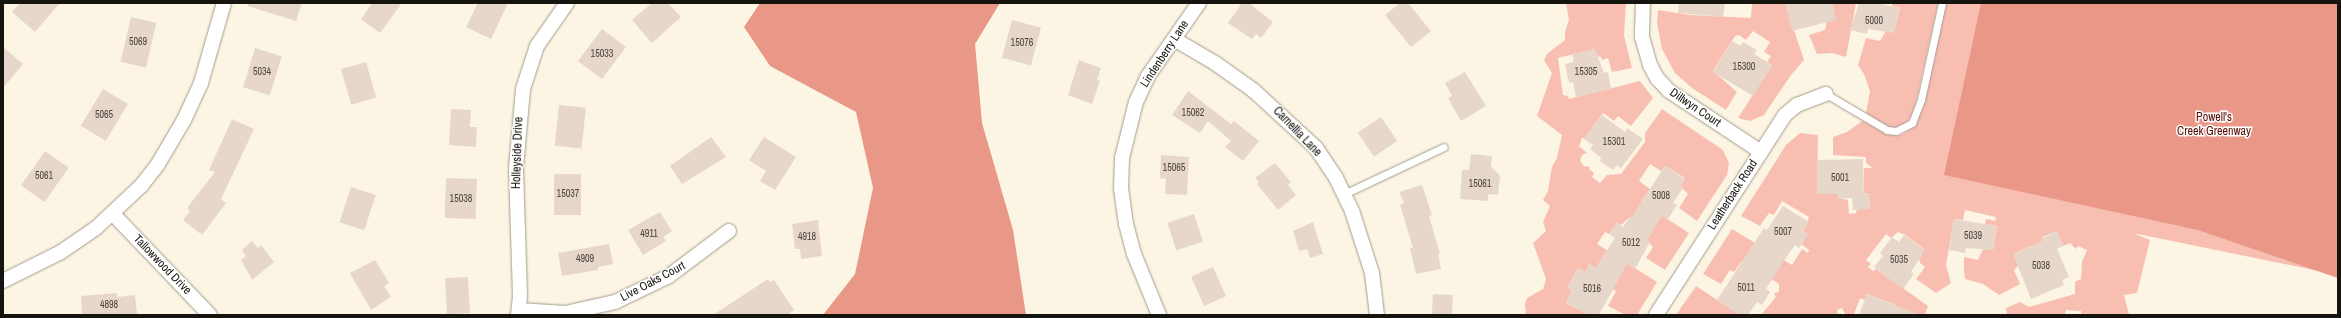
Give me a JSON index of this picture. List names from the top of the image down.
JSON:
{
  "streets": {
    "street": [
      "Lindenberry Lane",
      "Dillwyn Court",
      "Camellia Lane",
      "Holleyside Drive",
      "Leatherback Road",
      "Tallowwood Drive",
      "Live Oaks Court"
    ]
  },
  "crossings": [
    ["Lindenberry Lane", "Camellia Lane"],
    ["Dillwyn Court", "Leatherback Road"],
    ["Holleyside Drive", "Live Oaks Court"]
  ],
  "parks": ["Powell's Creek Greenway"],
  "house_numbers": [
    "5000",
    "5069",
    "15076",
    "15033",
    "15300",
    "5034",
    "15305",
    "15062",
    "5065",
    "15301",
    "15065",
    "5061",
    "5001",
    "15061",
    "15037",
    "5008",
    "15038",
    "5007",
    "4911",
    "5039",
    "4918",
    "5012",
    "4909",
    "5035",
    "5038",
    "5011",
    "5016",
    "4898"
  ]
}
